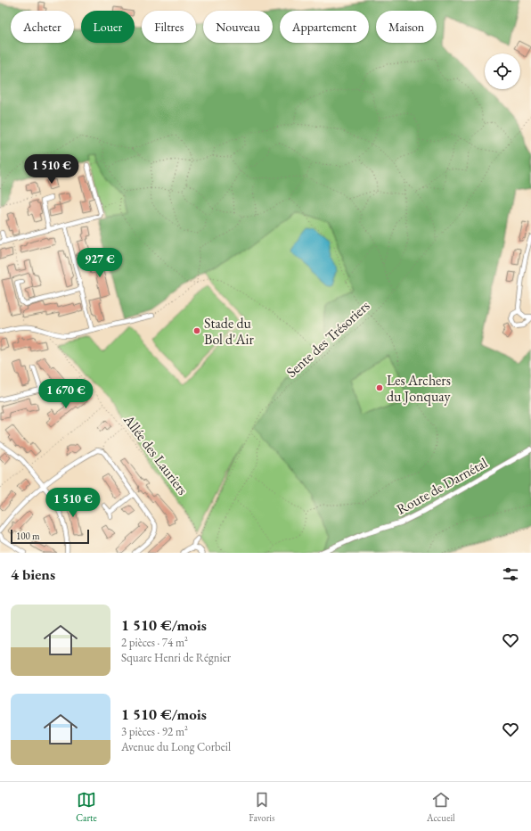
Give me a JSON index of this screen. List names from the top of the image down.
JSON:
{
  "streets": {
    "street": ["Route de Darnétal"],
    "path": ["Sente des Trésoriers", "Allée des Lauriers"]
  },
  "crossings": [
    ["Sente des Trésoriers", "Allée des Lauriers"]
  ],
  "places": ["Stade du Bol d'Air", "Les Archers du Jonquay"],
  "scale_bar": "100 m",
  "page": {
    "chip": [
      "Acheter",
      "Louer",
      "Filtres",
      "Nouveau",
      "Appartement",
      "Maison"
    ],
    "price": [
      "1 510 €",
      "927 €",
      "1 670 €",
      "1 510 €"
    ],
    "scale": "100 m",
    "heading": "4 biens",
    "list": [
      {
        "name": "1 510 €/mois",
        "note": "2 pièces · 74 m² · Square Henri de Régnier"
      },
      {
        "name": "1 510 €/mois",
        "note": "3 pièces · 92 m² · Avenue du Long Corbeil"
      }
    ],
    "tabs": ["Carte", "Favoris", "Accueil"]
  }
}
